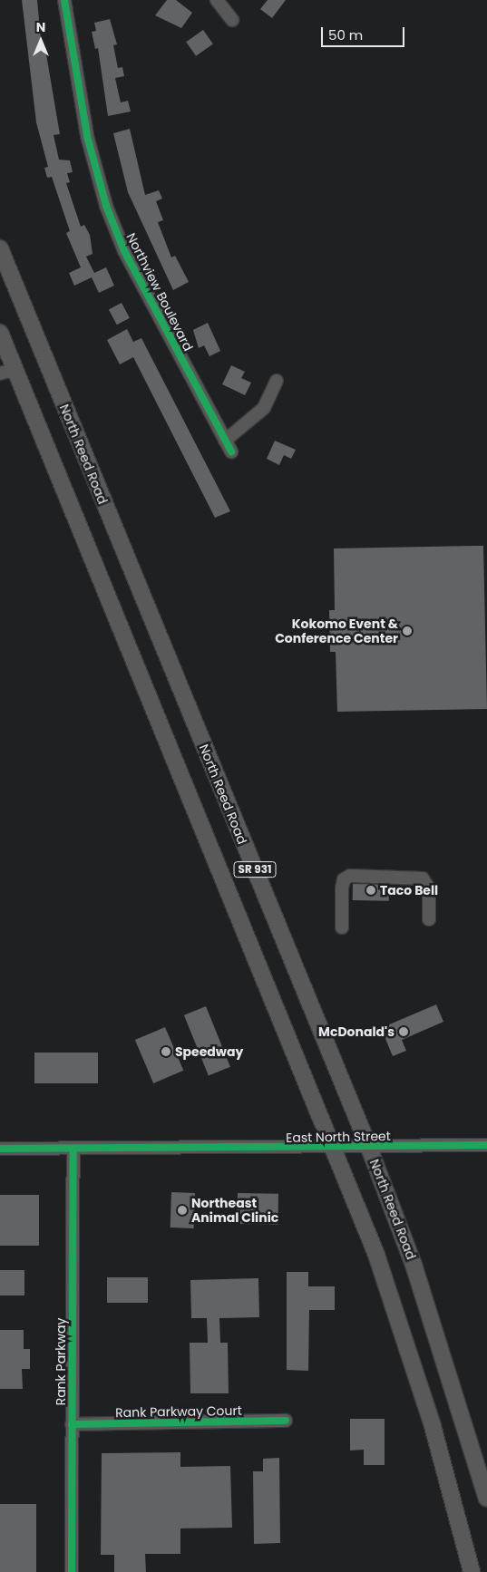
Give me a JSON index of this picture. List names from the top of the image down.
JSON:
{
  "streets": {
    "main road": ["North Reed Road", "SR 931"],
    "street": [
      "Northview Boulevard",
      "East North Street",
      "Rank Parkway",
      "Rank Parkway Court"
    ]
  },
  "crossings": [
    ["North Reed Road", "East North Street"],
    ["SR 931", "East North Street"],
    ["East North Street", "Rank Parkway"],
    ["Rank Parkway", "Rank Parkway Court"]
  ],
  "places": [
    "Kokomo Event & Conference Center",
    "Taco Bell",
    "McDonald's",
    "Speedway",
    "Northeast Animal Clinic"
  ],
  "scale_bar": "50 m",
  "north": "top"
}
